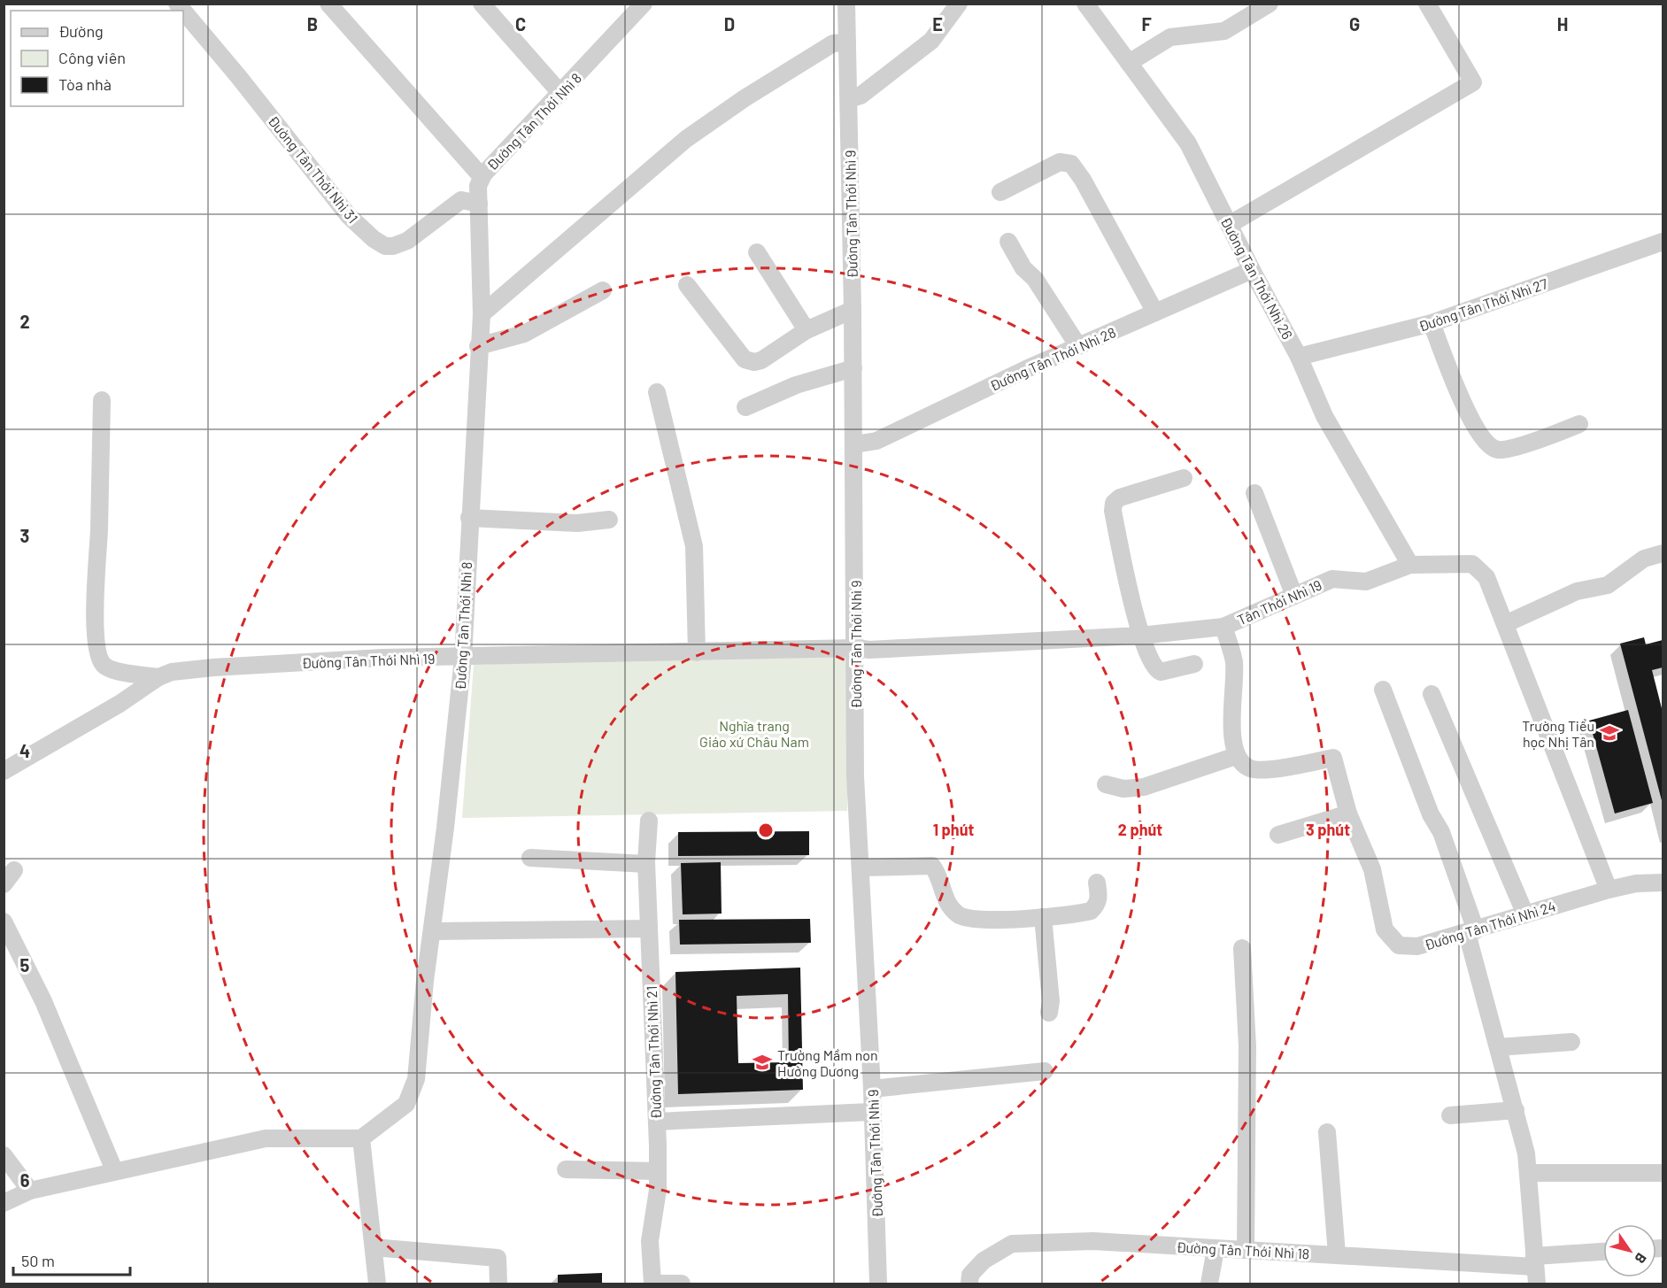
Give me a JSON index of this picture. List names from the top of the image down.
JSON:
{
  "streets": {
    "street": [
      "Đường Tân Thới Nhì 8",
      "Đường Tân Thới Nhì 31",
      "Đường Tân Thới Nhì 9",
      "Đường Tân Thới Nhì 26",
      "Đường Tân Thới Nhì 27",
      "Đường Tân Thới Nhì 28",
      "Tân Thời Nhì 19",
      "Đường Tân Thới Nhì 19",
      "Đường Tân Thới Nhì 24",
      "Đường Tân Thới Nhì 21",
      "Đường Tân Thới Nhì 18"
    ]
  },
  "crossings": [
    ["Đường Tân Thới Nhì 8", "Đường Tân Thới Nhì 31"],
    ["Đường Tân Thới Nhì 8", "Đường Tân Thới Nhì 19"],
    ["Đường Tân Thới Nhì 9", "Đường Tân Thới Nhì 28"],
    ["Đường Tân Thới Nhì 9", "Tân Thời Nhì 19"],
    ["Đường Tân Thới Nhì 9", "Đường Tân Thới Nhì 19"],
    ["Đường Tân Thới Nhì 26", "Đường Tân Thới Nhì 27"],
    ["Đường Tân Thới Nhì 26", "Đường Tân Thới Nhì 28"],
    ["Đường Tân Thới Nhì 26", "Tân Thời Nhì 19"],
    ["Tân Thời Nhì 19", "Đường Tân Thới Nhì 19"],
    ["Tân Thời Nhì 19", "Đường Tân Thới Nhì 24"]
  ],
  "parks": ["Nghĩa trang Giáo xứ Châu Nam"],
  "places": {
    "school or university": ["Trường Tiểu học Nhị Tân", "Trường Mầm non Hướng Dương"]
  },
  "legend": ["Đường", "Công viên", "Tòa nhà"],
  "scale_bar": "50 m",
  "north": "bottom right",
  "grid": {
    "columns": [
      "B",
      "C",
      "D",
      "E",
      "F",
      "G",
      "H"
    ],
    "rows": [
      "2",
      "3",
      "4",
      "5",
      "6"
    ]
  },
  "rings": ["1 phút", "2 phút", "3 phút"]
}
